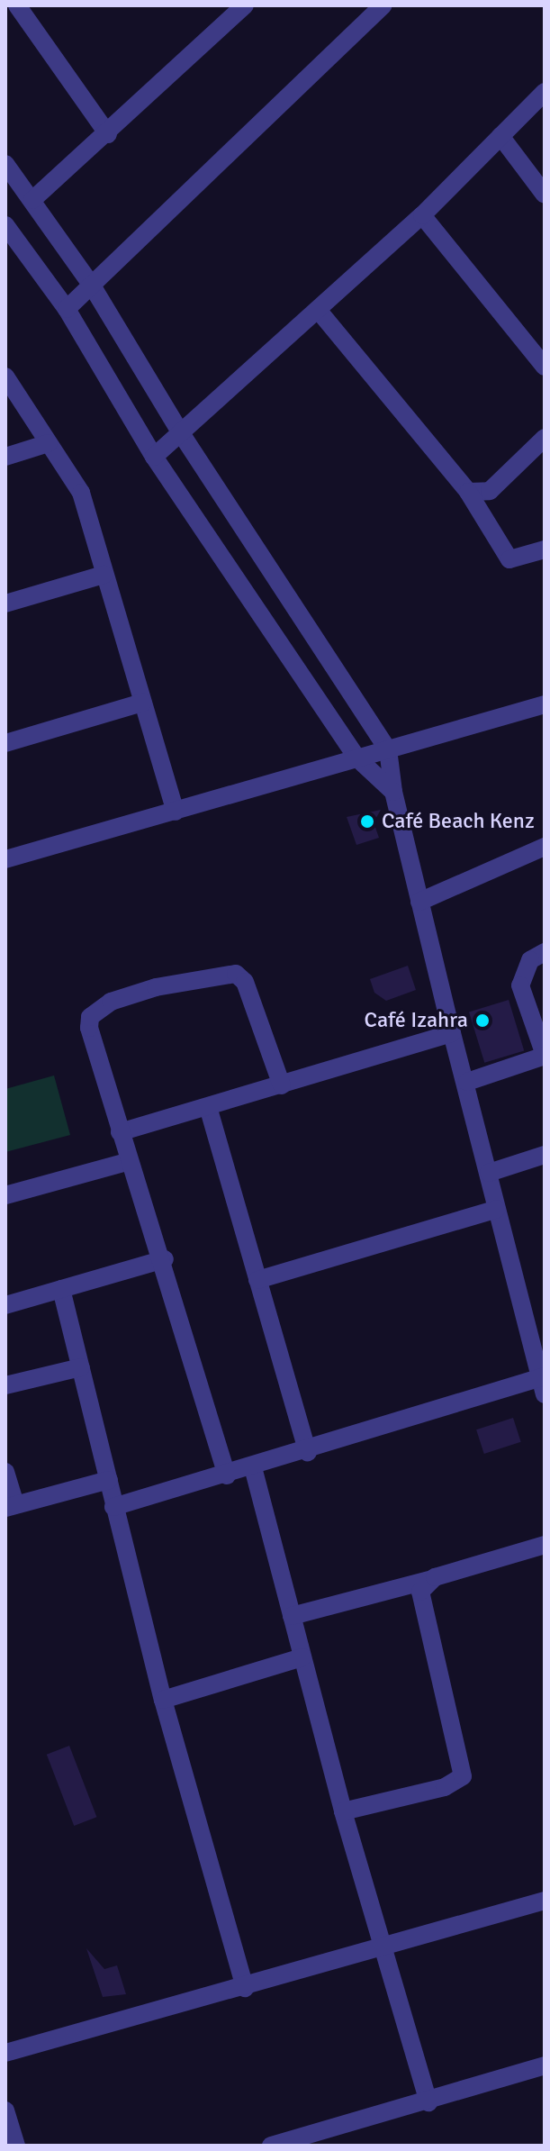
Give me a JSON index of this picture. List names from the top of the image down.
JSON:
{
  "places": ["Café Beach Kenz", "Café Izahra"]
}
